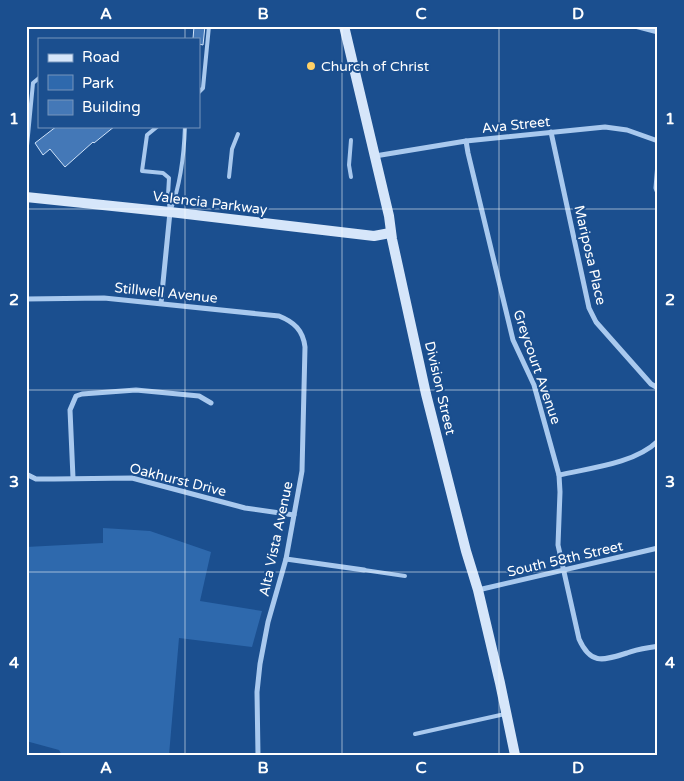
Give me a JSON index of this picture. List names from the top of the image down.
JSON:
{
  "streets": {
    "main road": ["Valencia Parkway", "Division Street"],
    "street": [
      "Ava Street",
      "Mariposa Place",
      "Stillwell Avenue",
      "Greycourt Avenue",
      "Oakhurst Drive",
      "Alta Vista Avenue",
      "South 58th Street"
    ]
  },
  "crossings": [
    ["Ava Street", "Mariposa Place"],
    ["Ava Street", "Greycourt Avenue"],
    ["Ava Street", "Division Street"],
    ["Valencia Parkway", "Division Street"],
    ["Stillwell Avenue", "Alta Vista Avenue"],
    ["Greycourt Avenue", "South 58th Street"],
    ["Division Street", "South 58th Street"],
    ["Oakhurst Drive", "Alta Vista Avenue"]
  ],
  "places": ["Church of Christ"],
  "legend": ["Road", "Park", "Building"],
  "grid": {
    "columns": [
      "A",
      "B",
      "C",
      "D"
    ],
    "rows": [
      "1",
      "2",
      "3",
      "4"
    ]
  }
}
